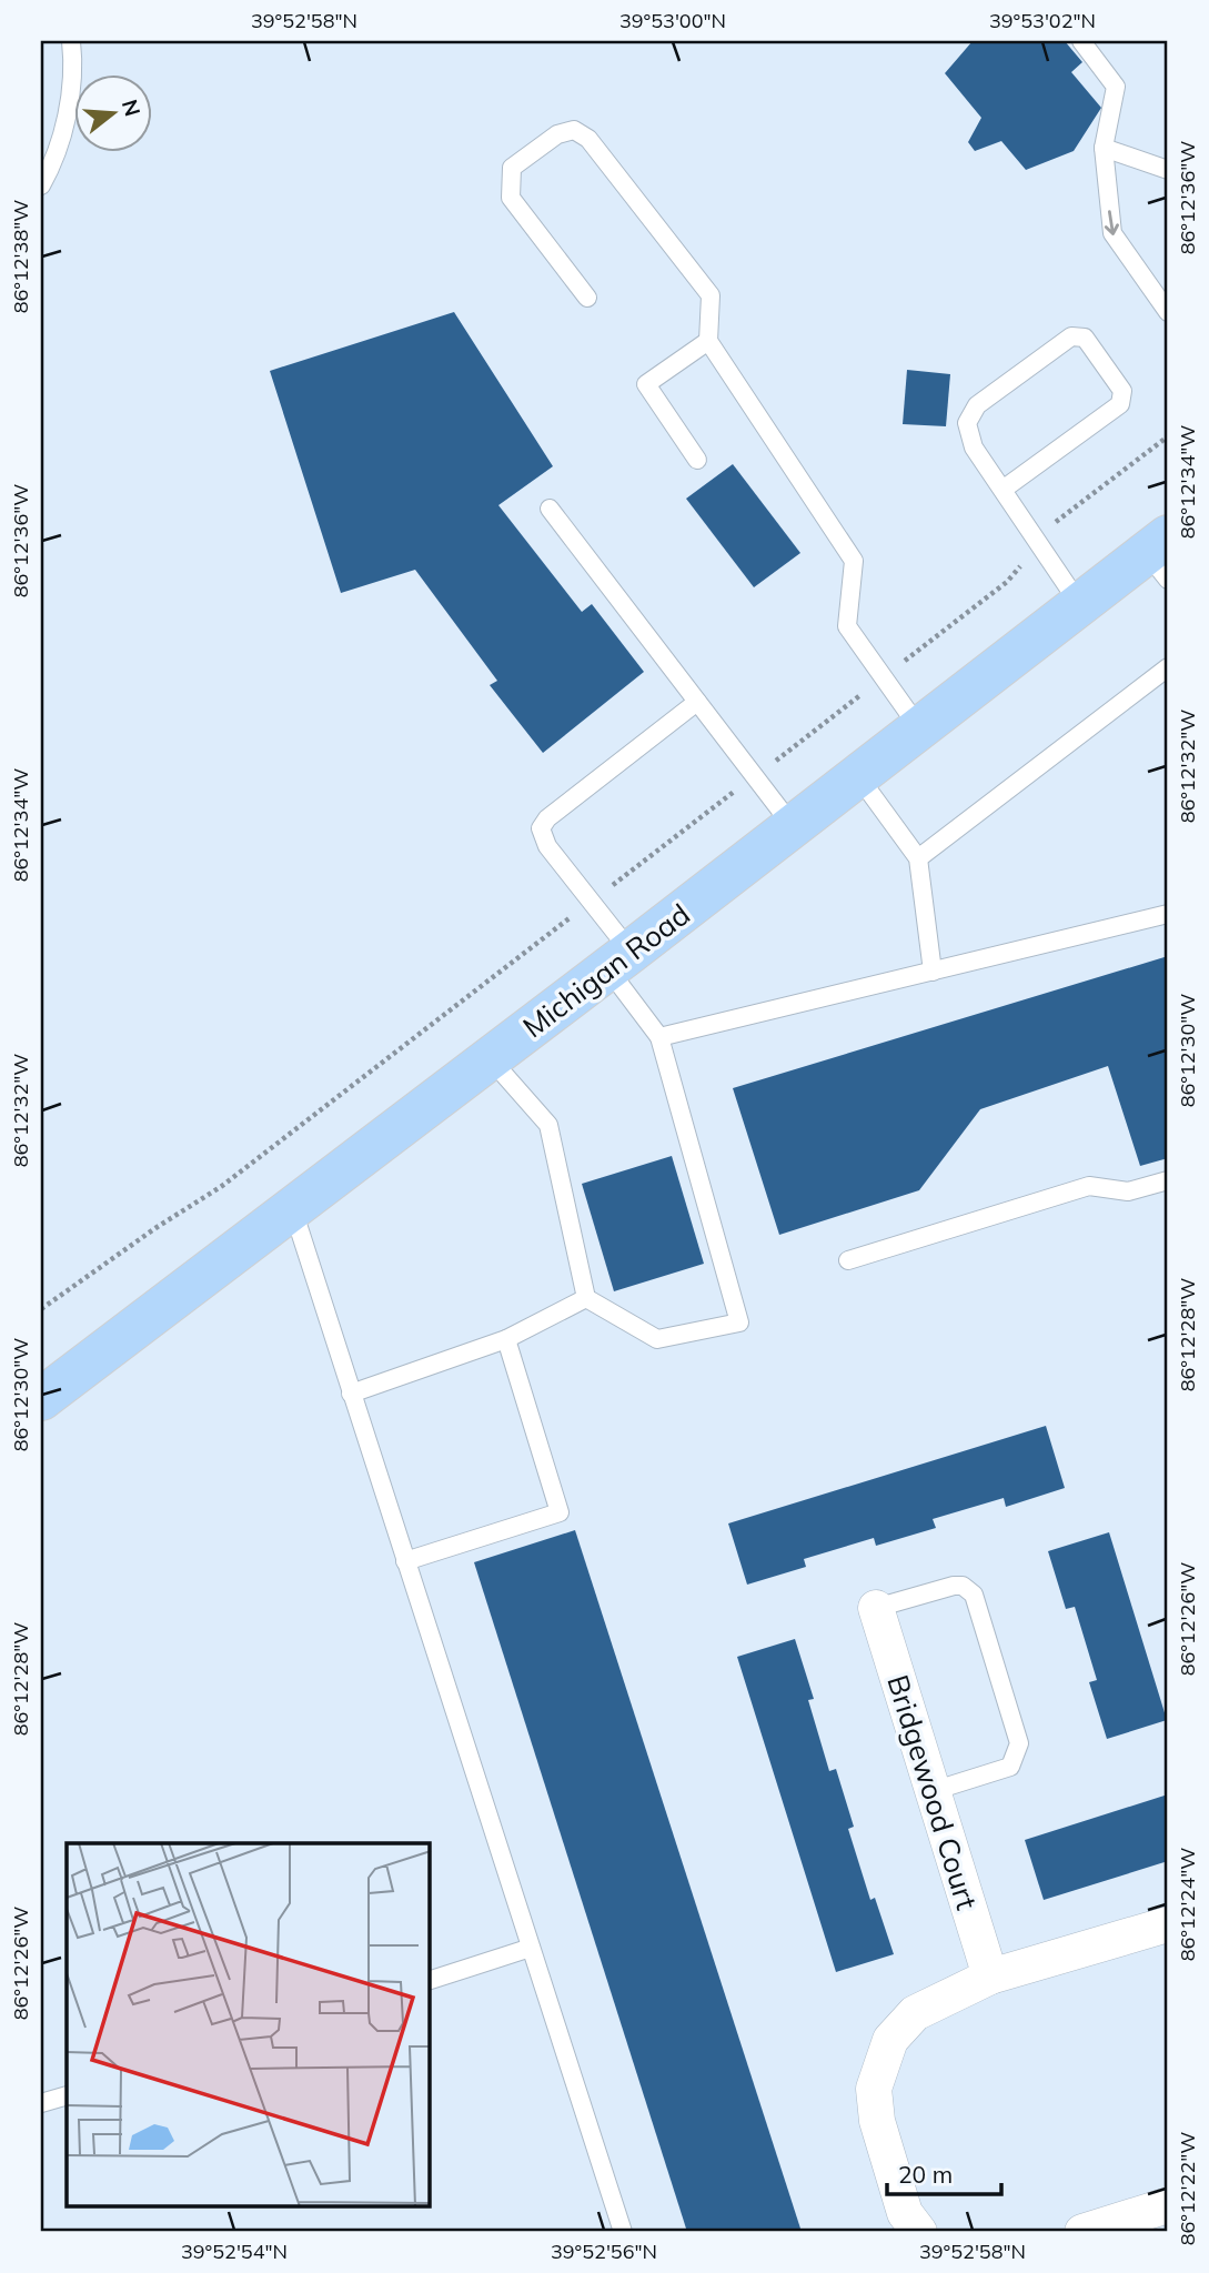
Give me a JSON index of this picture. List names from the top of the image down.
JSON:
{
  "streets": {
    "main road": ["Michigan Road"],
    "street": ["Bridgewood Court"]
  },
  "scale_bar": "20 m",
  "north": "right",
  "coordinates": [
    "39°52'58\"N",
    "39°53'00\"N",
    "39°53'02\"N",
    "86°12'36\"W",
    "86°12'38\"W",
    "86°12'34\"W",
    "86°12'32\"W",
    "86°12'30\"W",
    "86°12'28\"W",
    "86°12'26\"W",
    "86°12'24\"W",
    "86°12'22\"W",
    "39°52'54\"N",
    "39°52'56\"N"
  ]
}
